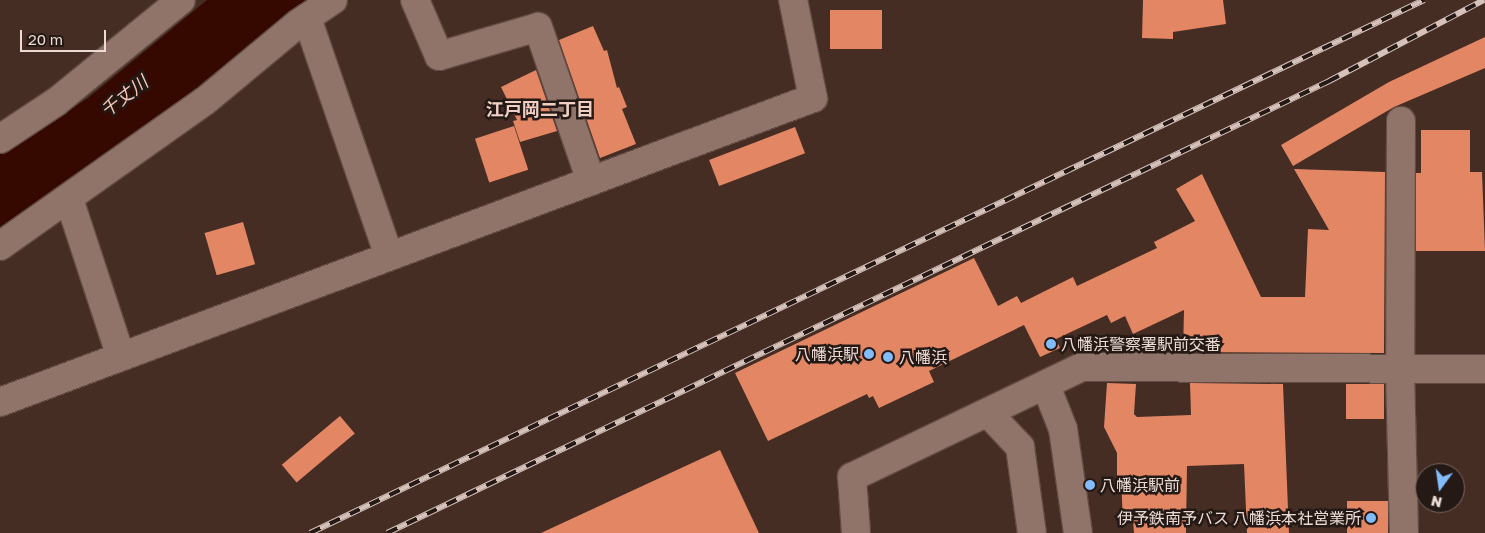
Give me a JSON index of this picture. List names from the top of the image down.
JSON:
{
  "districts": ["江戸岡二丁目"],
  "water": ["千丈川"],
  "places": [
    "八幡浜警察署駅前交番",
    "八幡浜駅",
    "八幡浜",
    "八幡浜駅前",
    "伊予鉄南予バス 八幡浜本社営業所"
  ],
  "scale_bar": "20 m",
  "north": "bottom"
}
